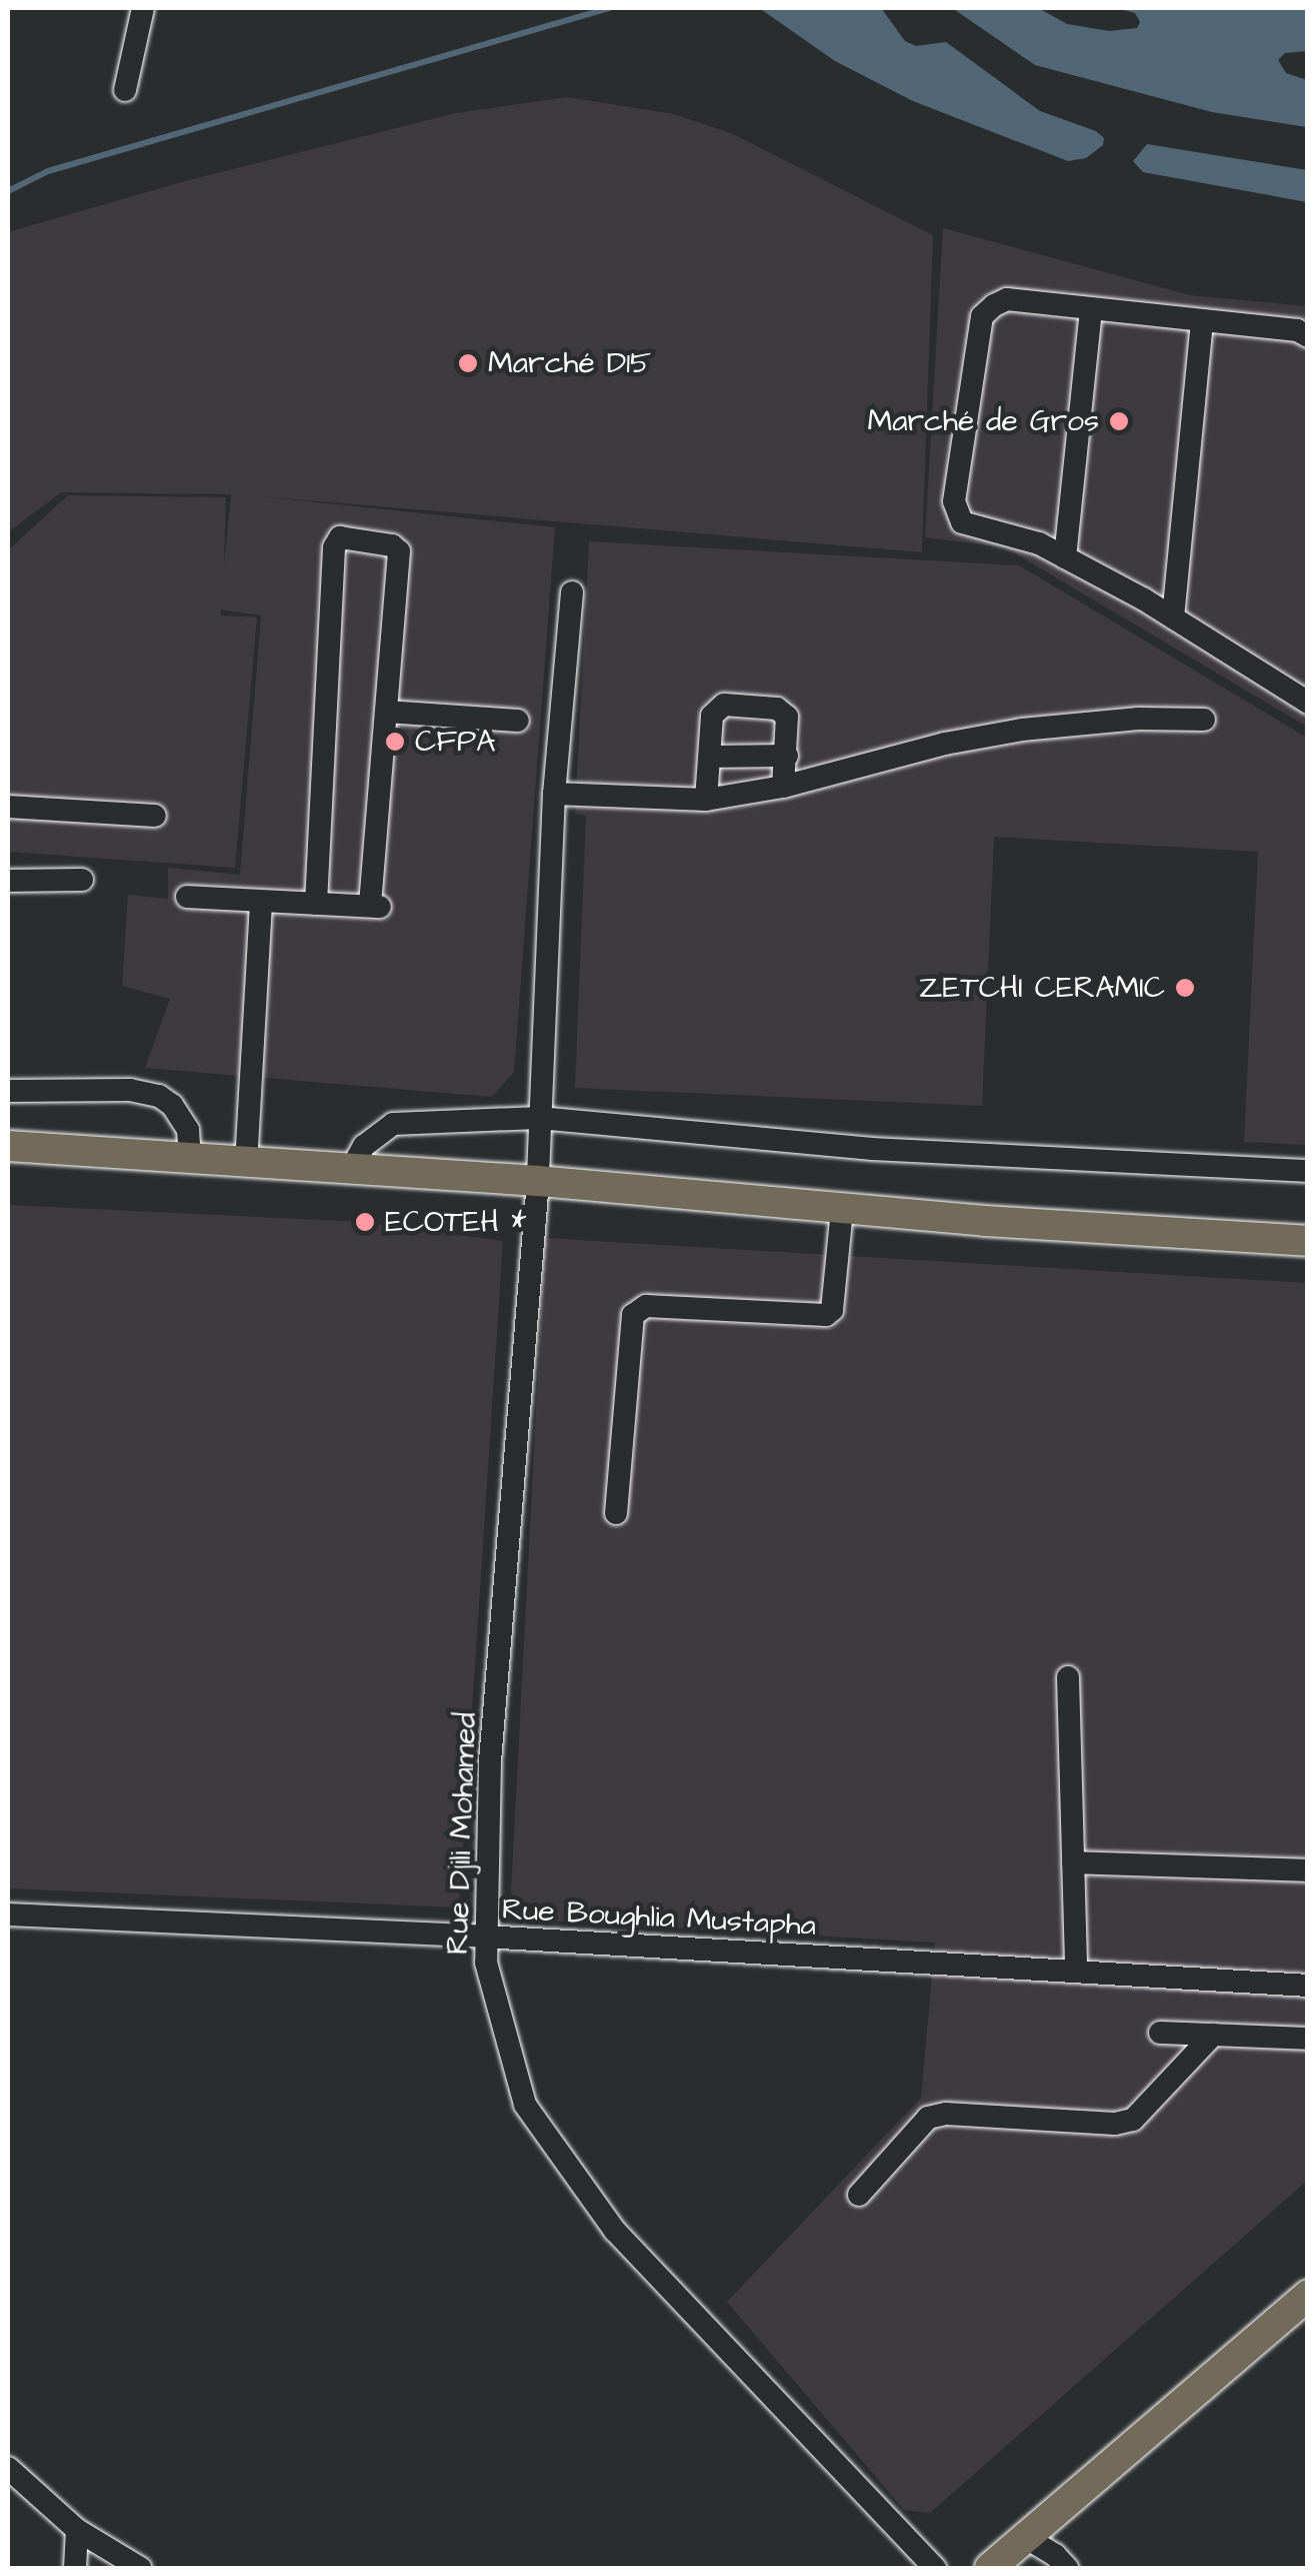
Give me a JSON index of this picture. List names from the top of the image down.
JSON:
{
  "streets": {
    "street": ["Rue Djili Mohamed", "Rue Boughlia Mustapha"]
  },
  "crossings": [
    ["Rue Djili Mohamed", "Rue Boughlia Mustapha"]
  ],
  "places": [
    "Marché D15",
    "Marché de Gros",
    "CFPA",
    "ZETCHI CERAMIC",
    "ECOTEH *"
  ]
}
